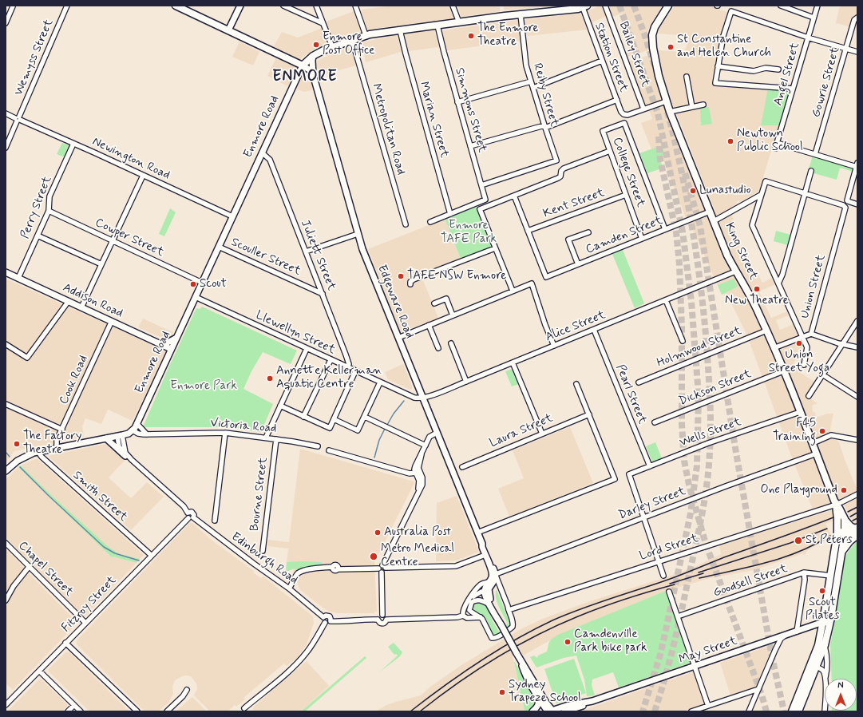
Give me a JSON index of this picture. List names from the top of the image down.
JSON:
{
  "streets": {
    "highway": ["Enmore Road", "King Street"],
    "main road": ["Addison Road", "Edgeware Road", "May Street"],
    "street": [
      "Bailey Street",
      "Wemyss Street",
      "Station Street",
      "Angel Street",
      "Gowrie Street",
      "Reiby Street",
      "Simmons Street",
      "Marian Street",
      "Metropolitan Road",
      "Newington Road",
      "College Street",
      "Kent Street",
      "Perry Street",
      "Camden Street",
      "Cowper Street",
      "Juliett Street",
      "Scouller Street",
      "Union Street",
      "Alice Street",
      "Llewellyn Street",
      "Holmwood Street",
      "Cook Road",
      "Dickson Street",
      "Pearl Street",
      "Victoria Road",
      "Laura Street",
      "Wells Street",
      "Bourne Street",
      "Smith Street",
      "Darley Street",
      "Lord Street",
      "Edinburgh Road",
      "Chapel Street",
      "Goodsell Street",
      "Fitzroy Street"
    ]
  },
  "crossings": [
    ["Bailey Street", "Station Street"],
    ["Wemyss Street", "Newington Road"],
    ["Station Street", "Enmore Road"],
    ["Reiby Street", "Simmons Street"],
    ["Reiby Street", "Enmore Road"],
    ["Simmons Street", "Marian Street"],
    ["Simmons Street", "Enmore Road"],
    ["Marian Street", "Enmore Road"],
    ["Enmore Road", "Metropolitan Road"],
    ["Enmore Road", "Newington Road"],
    ["Enmore Road", "Cowper Street"],
    ["Enmore Road", "Juliett Street"],
    ["Enmore Road", "Scouller Street"],
    ["Enmore Road", "Addison Road"],
    ["Enmore Road", "Edgeware Road"],
    ["Enmore Road", "Llewellyn Street"],
    ["Enmore Road", "Victoria Road"],
    ["Newington Road", "Perry Street"],
    ["College Street", "Kent Street"],
    ["College Street", "Camden Street"],
    ["Kent Street", "Camden Street"],
    ["Perry Street", "Cowper Street"],
    ["Perry Street", "Addison Road"],
    ["Camden Street", "King Street"],
    ["King Street", "Union Street"],
    ["King Street", "Alice Street"],
    ["King Street", "Holmwood Street"],
    ["King Street", "Dickson Street"],
    ["King Street", "Wells Street"],
    ["King Street", "Darley Street"],
    ["King Street", "Lord Street"],
    ["King Street", "Goodsell Street"],
    ["King Street", "May Street"],
    ["Juliett Street", "Scouller Street"],
    ["Juliett Street", "Llewellyn Street"],
    ["Addison Road", "Cook Road"],
    ["Edgeware Road", "Alice Street"],
    ["Edgeware Road", "Llewellyn Street"],
    ["Alice Street", "Llewellyn Street"],
    ["Alice Street", "Pearl Street"],
    ["Pearl Street", "Wells Street"],
    ["Victoria Road", "Bourne Street"],
    ["Wells Street", "Darley Street"],
    ["Smith Street", "Fitzroy Street"],
    ["Edinburgh Road", "Fitzroy Street"],
    ["Chapel Street", "Fitzroy Street"]
  ],
  "districts": ["ENMORE"],
  "parks": ["Enmore TAFE Park", "Enmore Park"],
  "places": [
    "The Enmore Theatre",
    "Enmore Post Office",
    "St Constantine and Helen Church",
    "Newtown Public School",
    "Lunastudio",
    "TAFE NSW Enmore",
    "Scout",
    "New Theatre",
    "Union Street Yoga",
    "Annette Kellerman Aquatic Centre",
    "F45 Training",
    "The Factory Theatre",
    "One Playground",
    "Australia Post",
    "St Peters",
    "Metro Medical Centre",
    "Scout Pilates",
    "Camdenville Park bike park",
    "Sydney Trapeze School"
  ],
  "north": "top"
}
